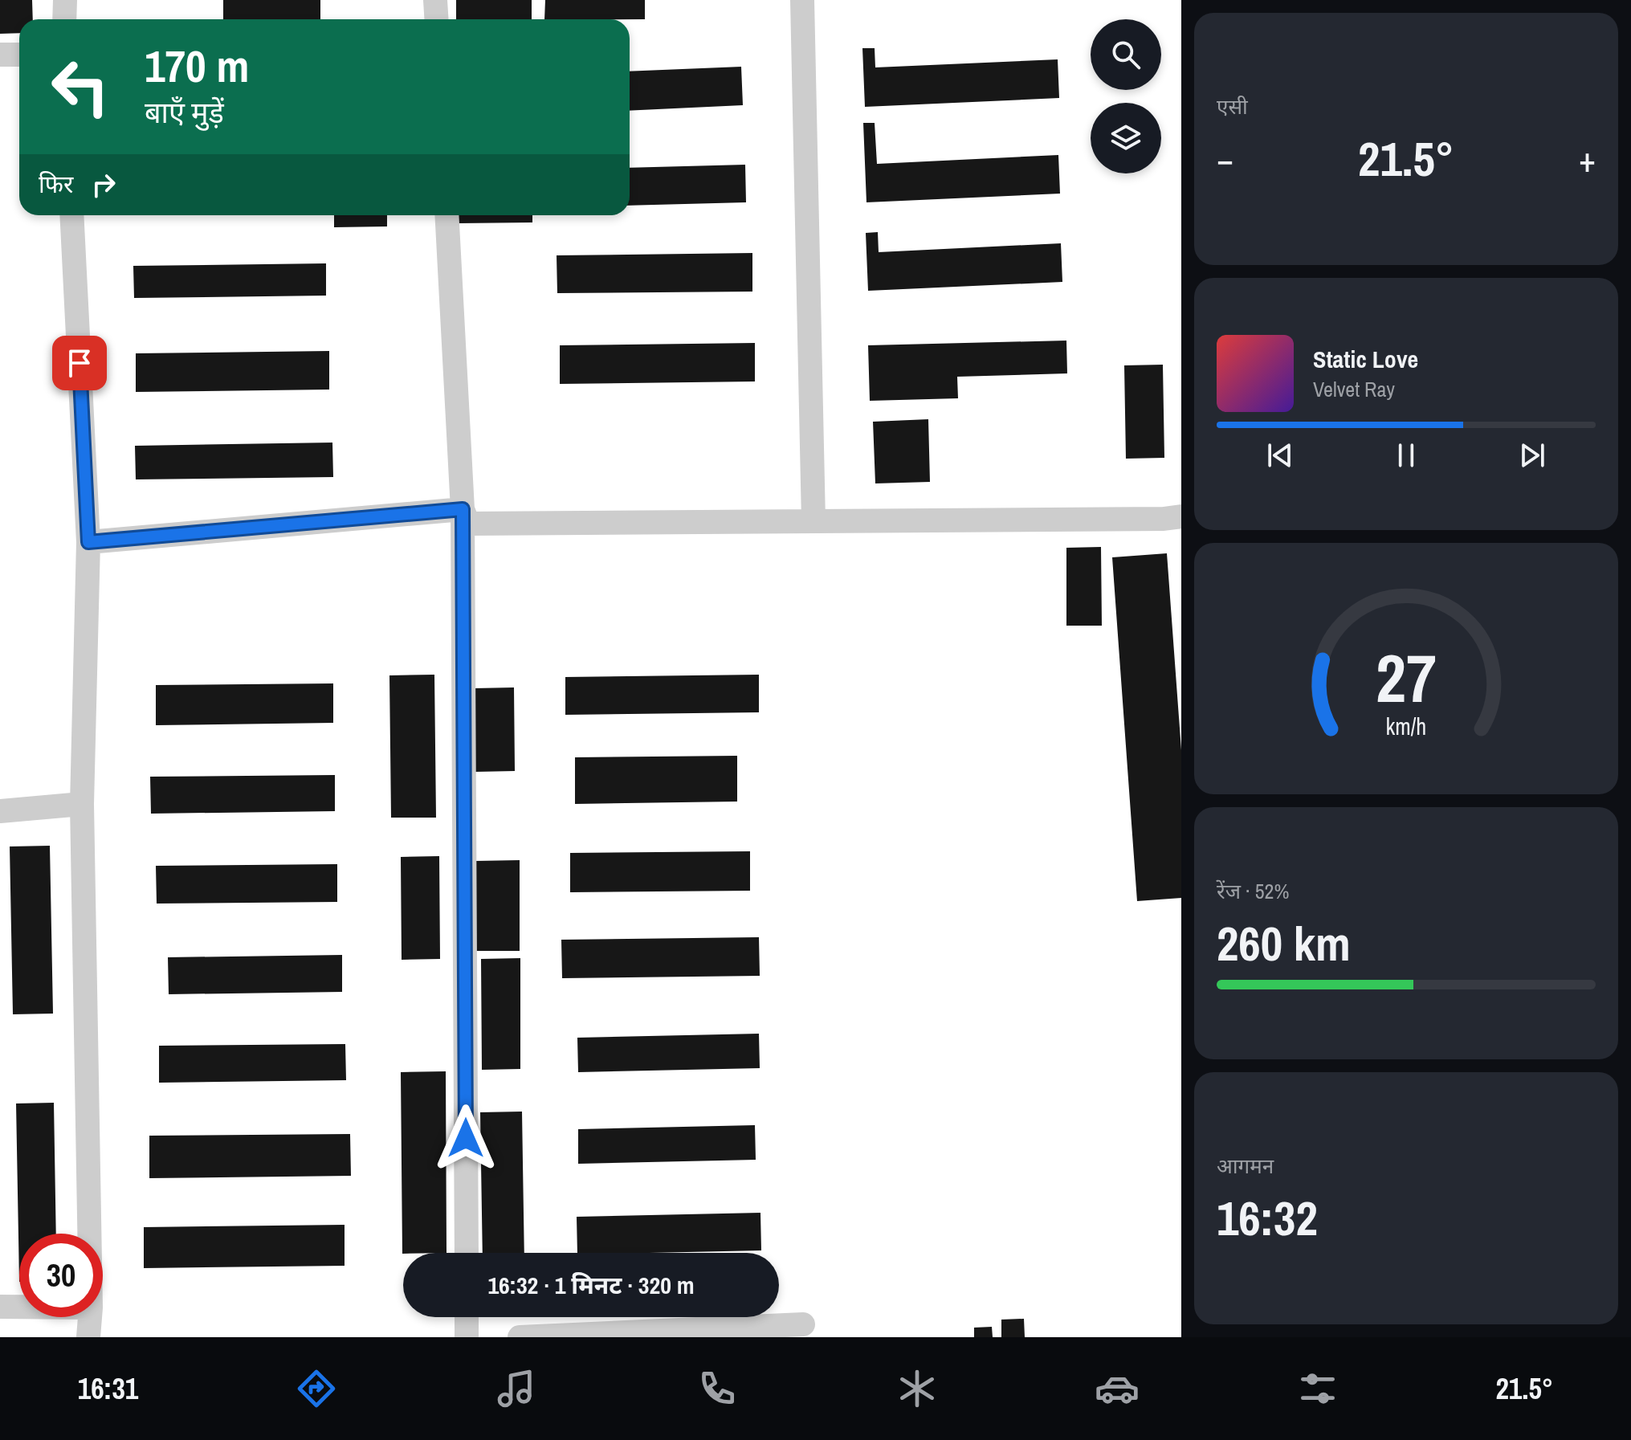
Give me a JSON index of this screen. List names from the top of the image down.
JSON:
{
  "page": {
    "tile": [
      "एसी",
      ["रेंज · 52%", "260 km"],
      ["आगमन", "16:32"]
    ],
    "turn": ["170 m", "बाएँ मुड़ें"],
    "heat": ["−", "21.5°", "+"],
    "then": "फिर",
    "song": ["Static Love", "Velvet Ray"],
    "limit": "30",
    "trip": "16:32 · 1 मिनट · 320 m",
    "tabs": ["16:31", "21.5°"],
    "gauge": ["27", "km/h"]
  }
}
